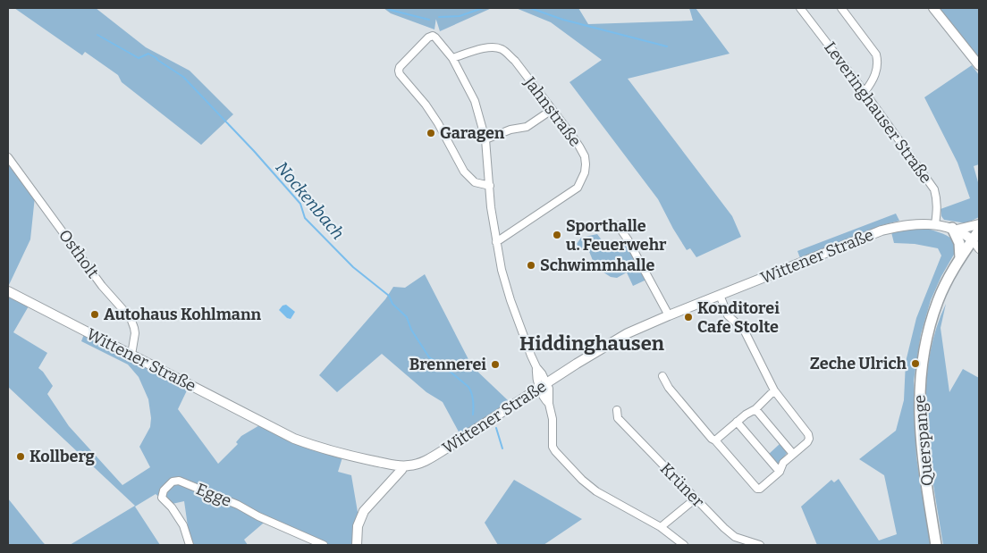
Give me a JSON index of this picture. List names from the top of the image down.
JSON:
{
  "streets": {
    "main road": ["Wittener Straße", "Querspange"],
    "street": [
      "Jahnstraße",
      "Leveringhauser Straße",
      "Ostholt",
      "Krüner",
      "Egge"
    ]
  },
  "crossings": [
    ["Leveringhauser Straße", "Wittener Straße"],
    ["Ostholt", "Wittener Straße"],
    ["Wittener Straße", "Querspange"]
  ],
  "districts": ["Hiddinghausen"],
  "water": ["Nockenbach"],
  "places": [
    "Garagen",
    "Sporthalle u. Feuerwehr",
    "Schwimmhalle",
    "Autohaus Kohlmann",
    "Konditorei Cafe Stolte",
    "Zeche Ulrich",
    "Brennerei",
    "Kollberg"
  ]
}
